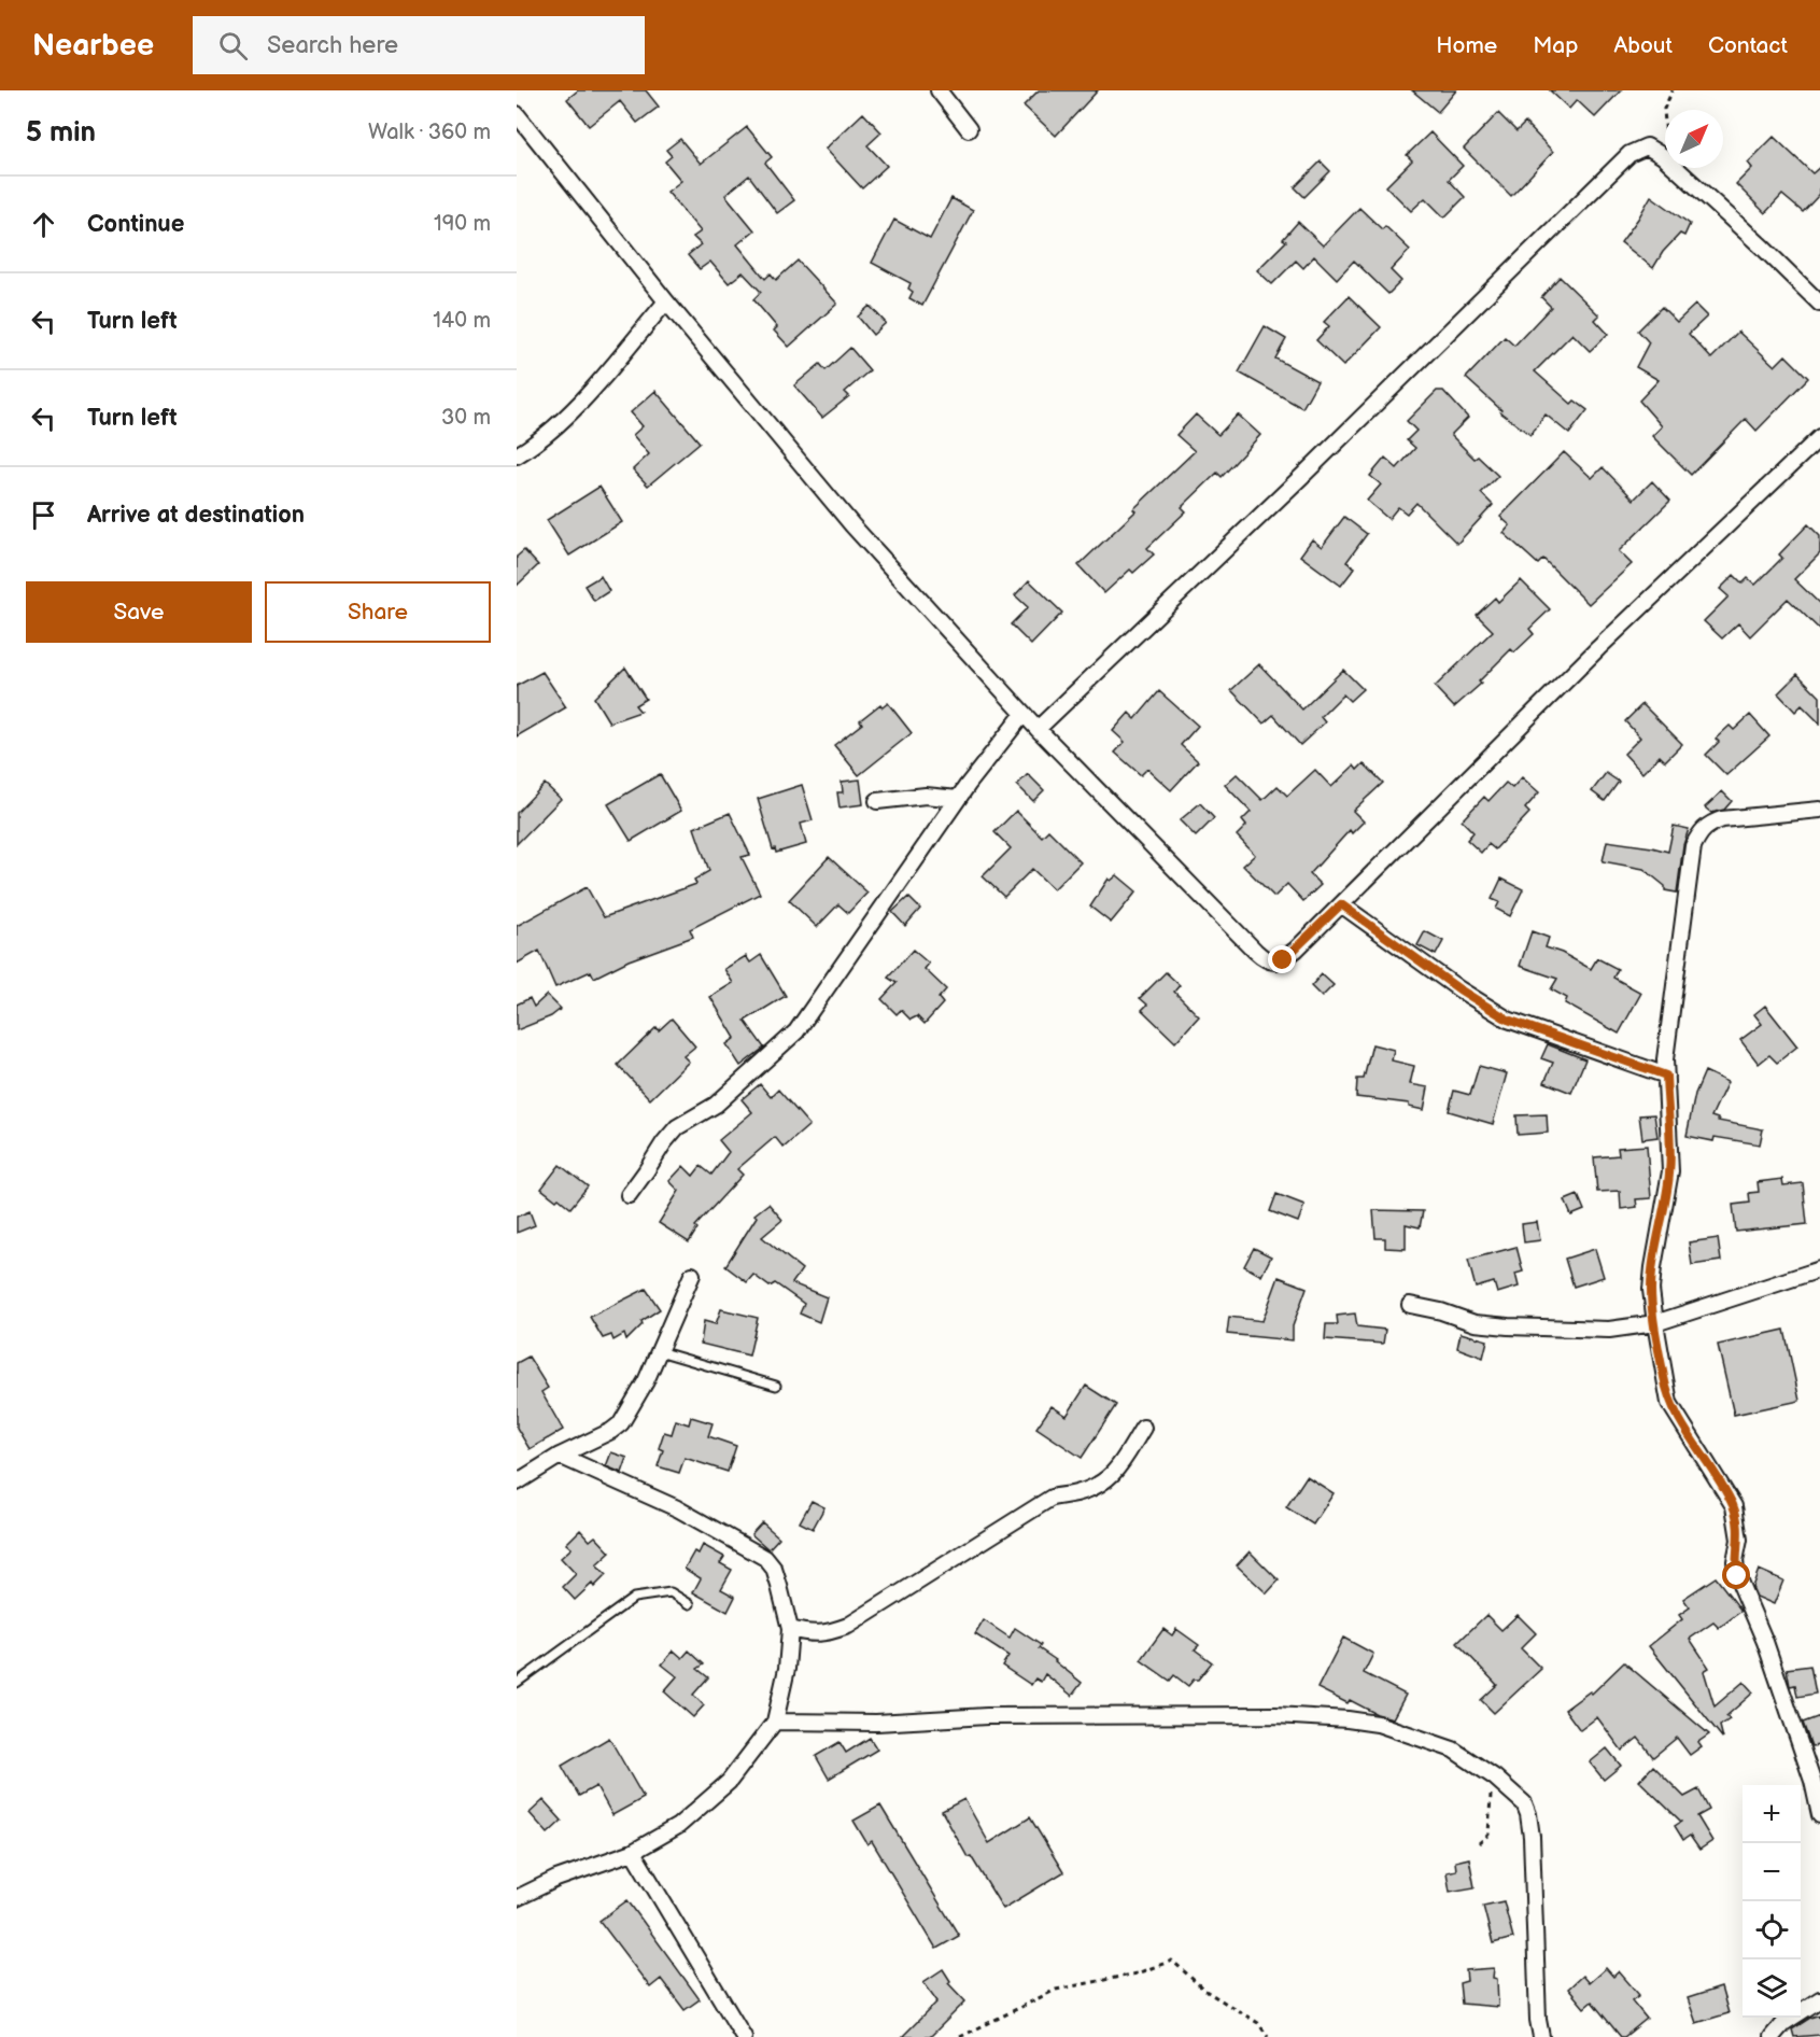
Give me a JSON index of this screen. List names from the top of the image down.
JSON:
{
  "north": "top right",
  "page": {
    "header": "Nearbee",
    "search": "Search here",
    "nav": [
      "Home",
      "Map",
      "About",
      "Contact"
    ],
    "heading": ["5 min", "Walk · 360 m"],
    "list": [
      ["Continue", "190 m"],
      ["Turn left", "140 m"],
      ["Turn left", "30 m"],
      "Arrive at destination"
    ],
    "buttons": ["Save", "Share"],
    "map_buttons": ["+", "−"]
  }
}
